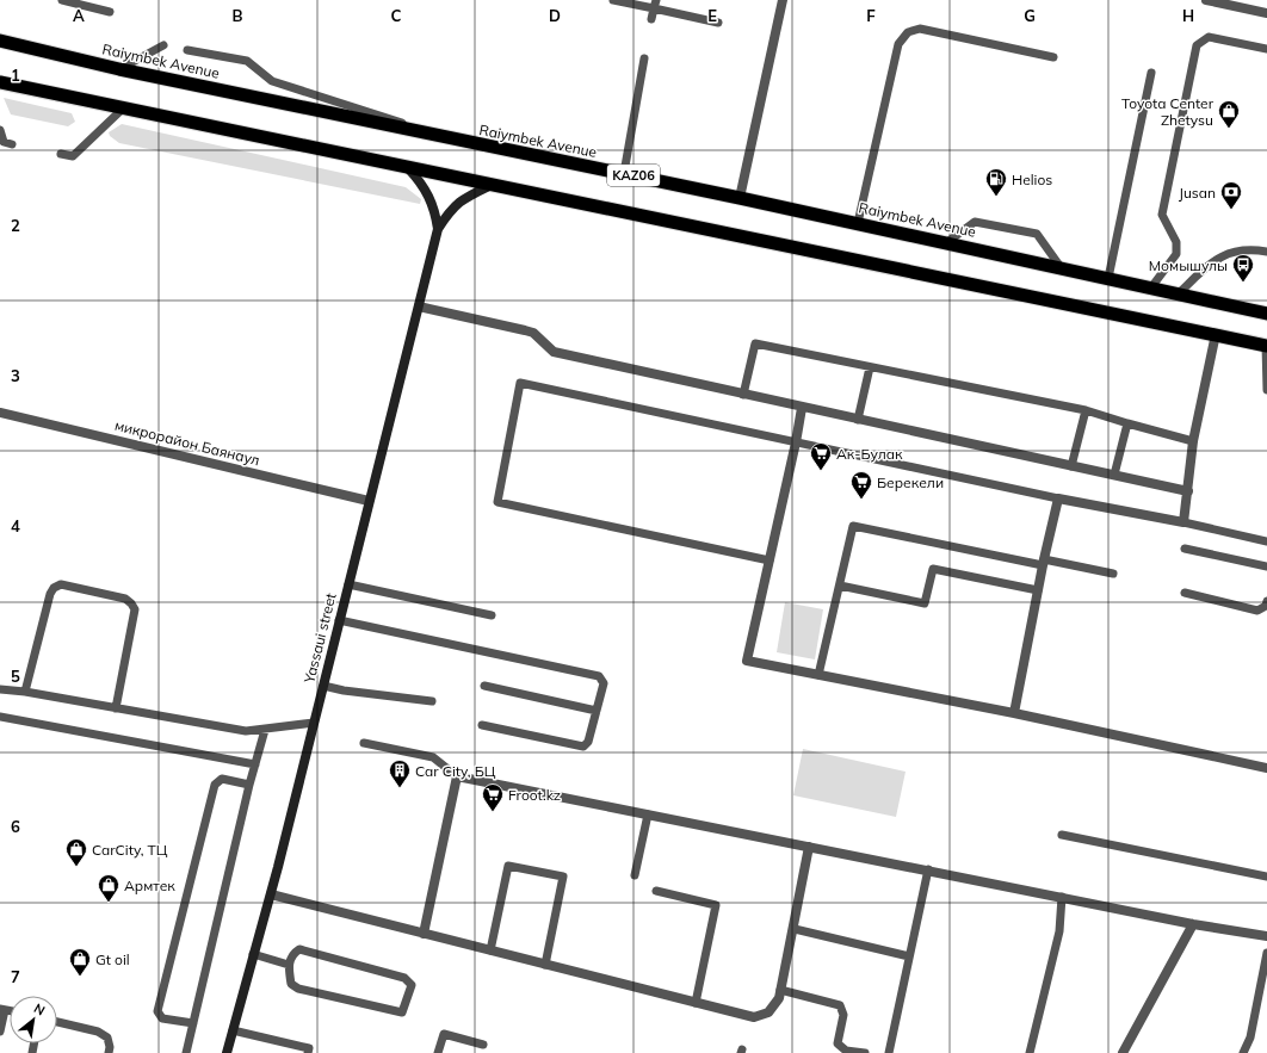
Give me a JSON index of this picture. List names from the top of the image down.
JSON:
{
  "streets": {
    "highway": ["Raiymbek Avenue", "KАZ06"],
    "main road": ["Yassaui street"],
    "street": ["микрорайон Баянаул"]
  },
  "crossings": [
    ["микрорайон Баянаул", "Yassaui street"]
  ],
  "places": {
    "shop": [
      "Toyota Center Zhetysu",
      "CarCity, ТЦ",
      "Армтек",
      "Gt oil"
    ],
    "fuel station": ["Helios"],
    "bank": ["Jusan"],
    "bus stop": ["Момышулы"],
    "supermarket": ["Ак-Булак", "Берекели", "Froot.kz"],
    "building": ["Car City, БЦ"]
  },
  "north": "top right",
  "grid": {
    "columns": [
      "A",
      "B",
      "C",
      "D",
      "E",
      "F",
      "G",
      "H"
    ],
    "rows": [
      "1",
      "2",
      "3",
      "4",
      "5",
      "6",
      "7"
    ]
  }
}
